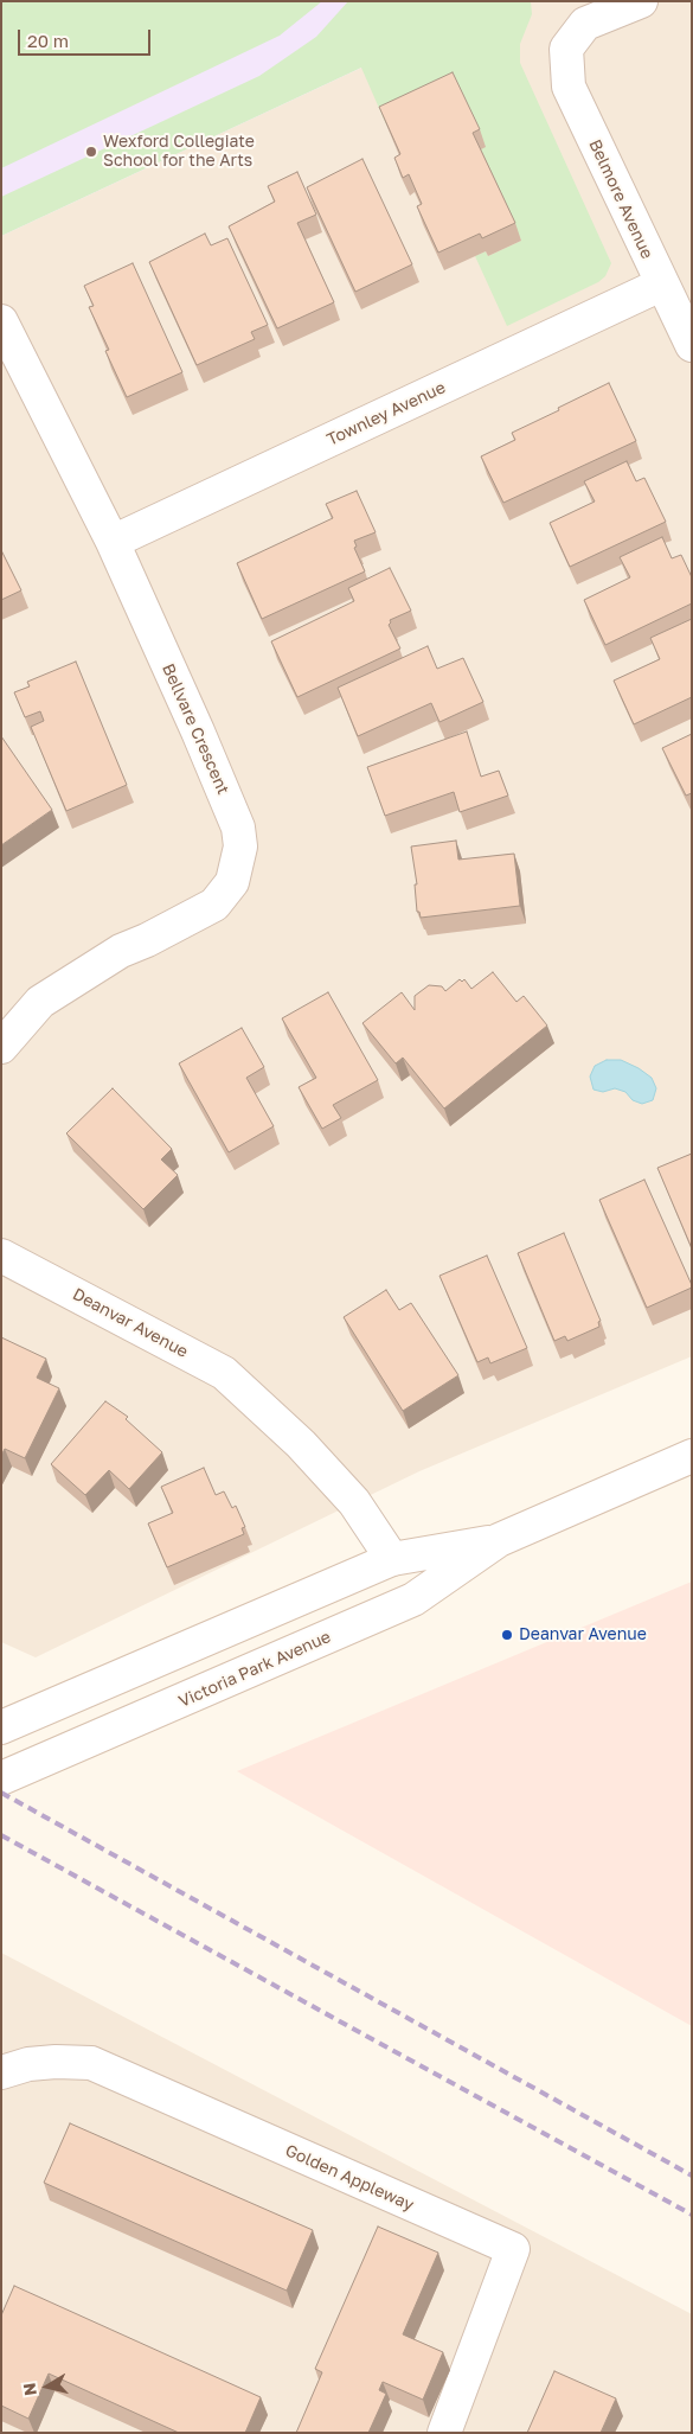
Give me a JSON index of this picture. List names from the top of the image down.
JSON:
{
  "streets": {
    "street": [
      "Belmore Avenue",
      "Townley Avenue",
      "Bellvare Crescent",
      "Deanvar Avenue",
      "Victoria Park Avenue",
      "Golden Appleway"
    ]
  },
  "crossings": [
    ["Belmore Avenue", "Townley Avenue"],
    ["Townley Avenue", "Bellvare Crescent"],
    ["Deanvar Avenue", "Victoria Park Avenue"]
  ],
  "places": ["Wexford Collegiate School for the Arts", "Deanvar Avenue"],
  "scale_bar": "20 m",
  "north": "left"
}
